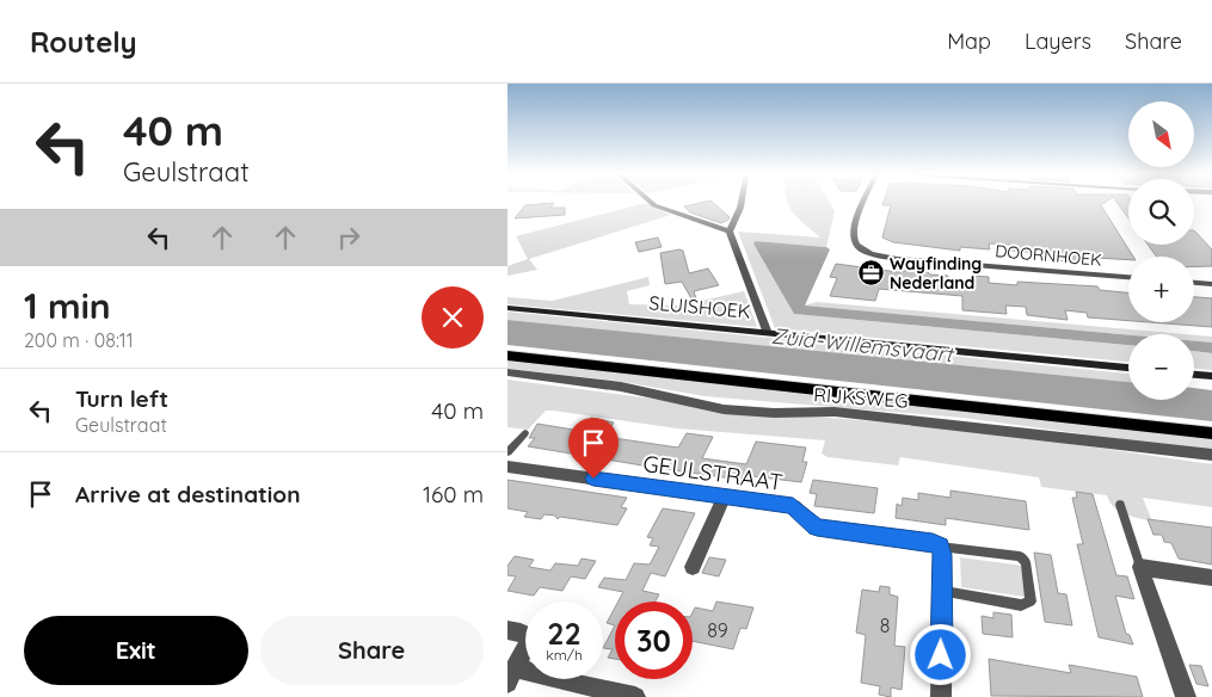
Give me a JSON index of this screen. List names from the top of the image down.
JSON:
{
  "streets": {
    "main road": ["RIJKSWEG"],
    "street": ["DOORNHOEK", "SLUISHOEK", "GEULSTRAAT"]
  },
  "water": ["Zuid-Willemsvaart"],
  "places": {
    "office": ["Wayfinding Nederland"]
  },
  "house_numbers": ["8", "89"],
  "north": "bottom right",
  "page": {
    "header": "Routely",
    "nav": ["Map", "Layers", "Share"],
    "turn": ["40 m", "Geulstraat"],
    "map_buttons": ["+", "−"],
    "heading": ["1 min", "200 m · 08:11"],
    "list": [
      {
        "name": "Turn left",
        "note": "Geulstraat",
        "value": "40 m"
      },
      {
        "name": "Arrive at destination",
        "value": "160 m"
      }
    ],
    "speed": "22 km/h",
    "limit": "30",
    "buttons": ["Exit", "Share"]
  }
}
